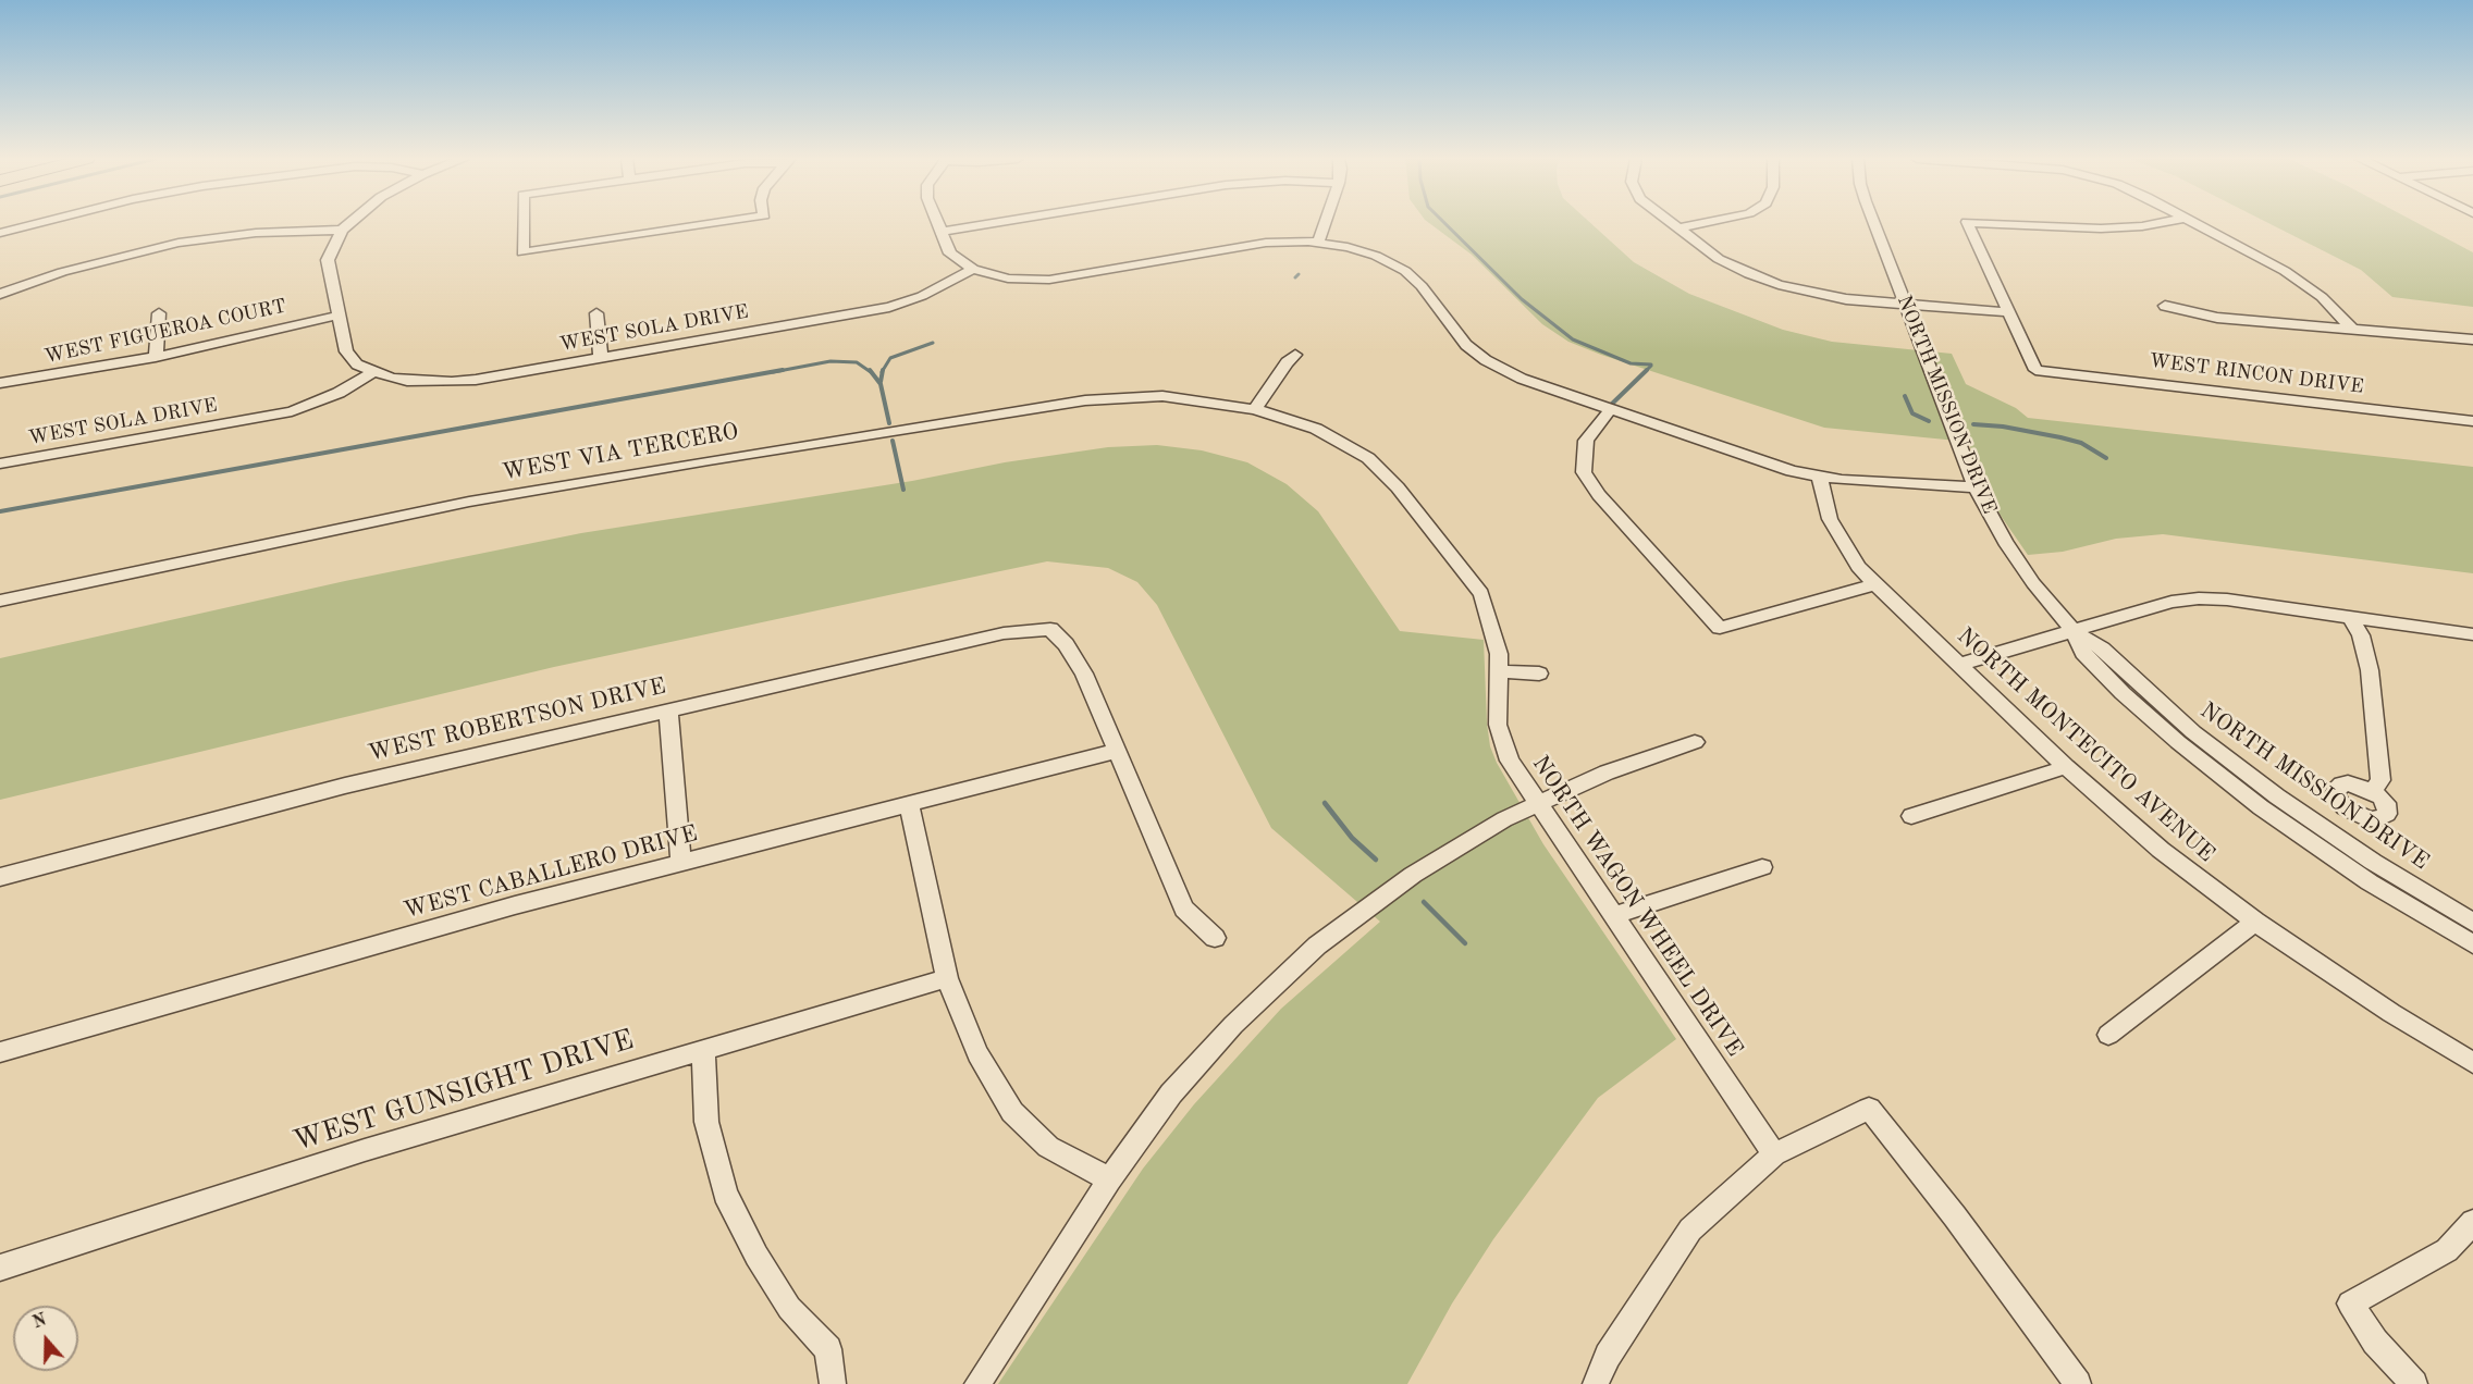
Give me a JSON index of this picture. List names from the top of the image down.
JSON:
{
  "streets": {
    "street": [
      "WEST SOLA DRIVE",
      "WEST FIGUEROA COURT",
      "WEST RINCON DRIVE",
      "NORTH MISSION DRIVE",
      "WEST VIA TERCERO",
      "WEST ROBERTSON DRIVE",
      "NORTH MONTECITO AVENUE",
      "WEST CABALLERO DRIVE",
      "NORTH WAGON WHEEL DRIVE",
      "WEST GUNSIGHT DRIVE"
    ]
  },
  "crossings": [
    ["WEST VIA TERCERO", "NORTH WAGON WHEEL DRIVE"],
    ["WEST ROBERTSON DRIVE", "WEST CABALLERO DRIVE"]
  ],
  "north": "top"
}
